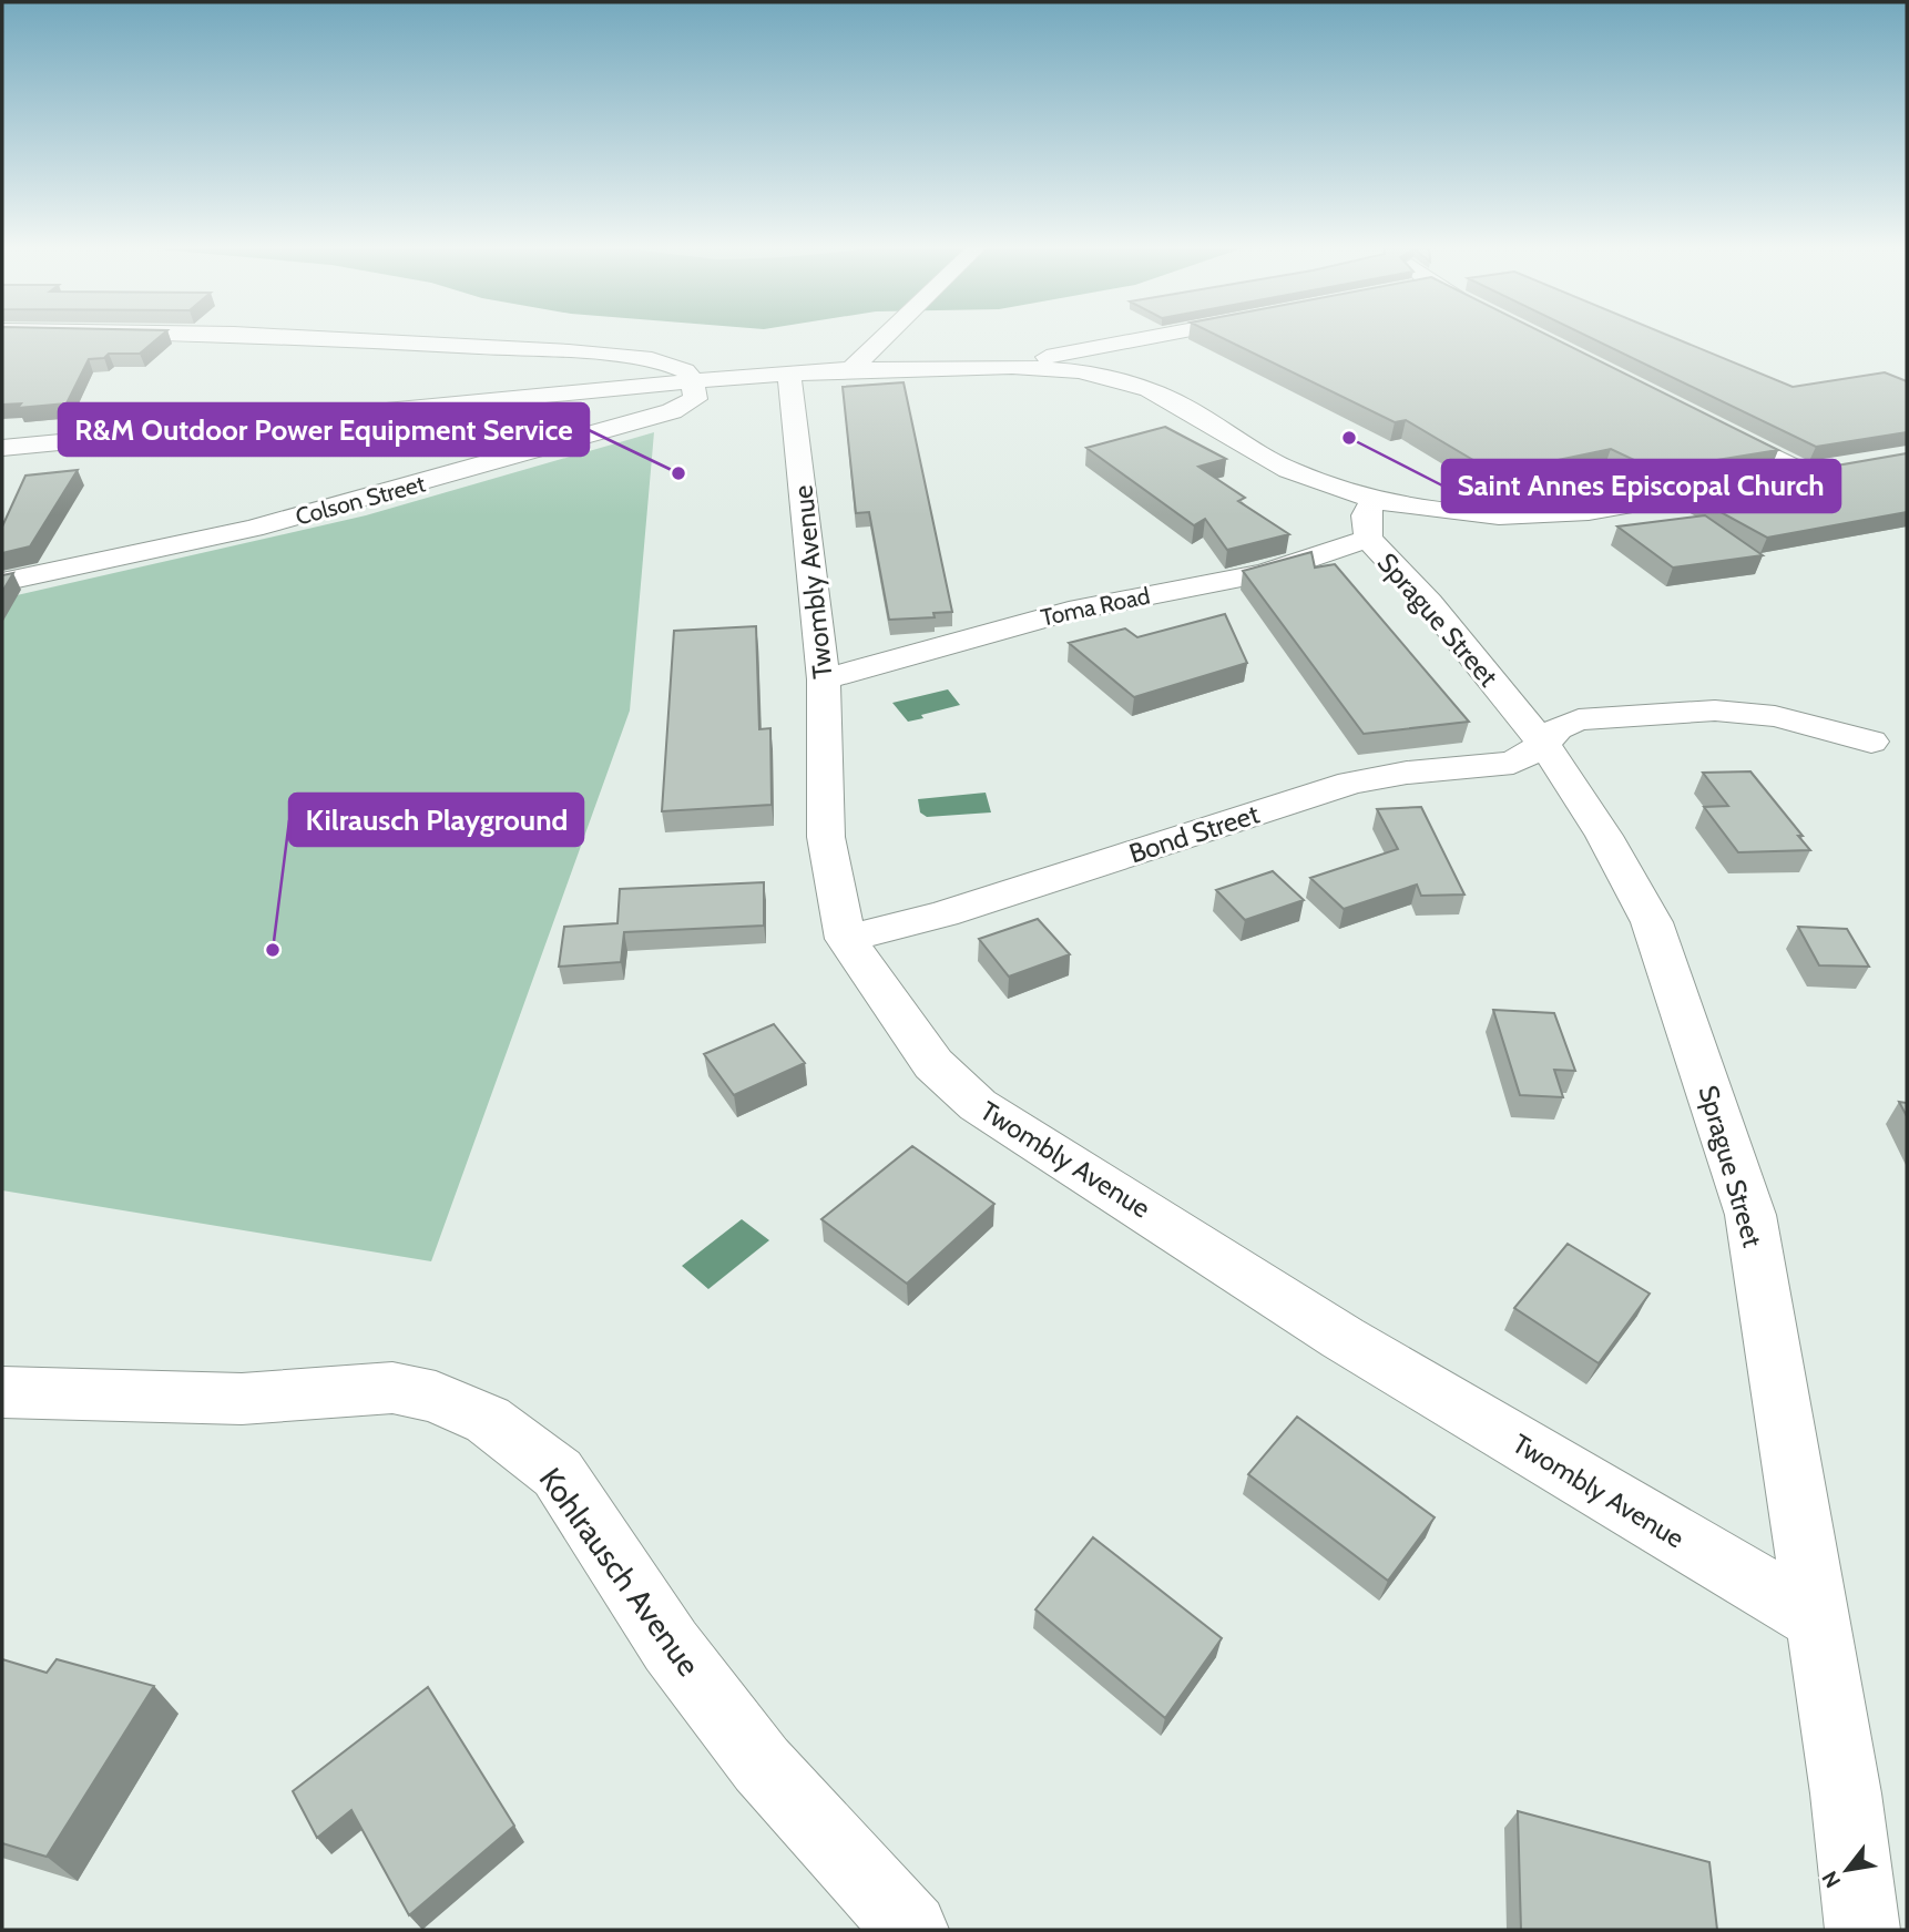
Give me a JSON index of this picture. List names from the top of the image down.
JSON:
{
  "streets": {
    "street": [
      "Colson Street",
      "Twombly Avenue",
      "Toma Road",
      "Sprague Street",
      "Bond Street",
      "Kohlrausch Avenue"
    ]
  },
  "crossings": [
    ["Twombly Avenue", "Toma Road"],
    ["Twombly Avenue", "Sprague Street"],
    ["Twombly Avenue", "Bond Street"],
    ["Toma Road", "Sprague Street"],
    ["Sprague Street", "Bond Street"]
  ],
  "places": ["Saint Annes Episcopal Church", "R&M Outdoor Power Equipment Service", "Kilrausch Playground"],
  "north": "bottom left"
}
